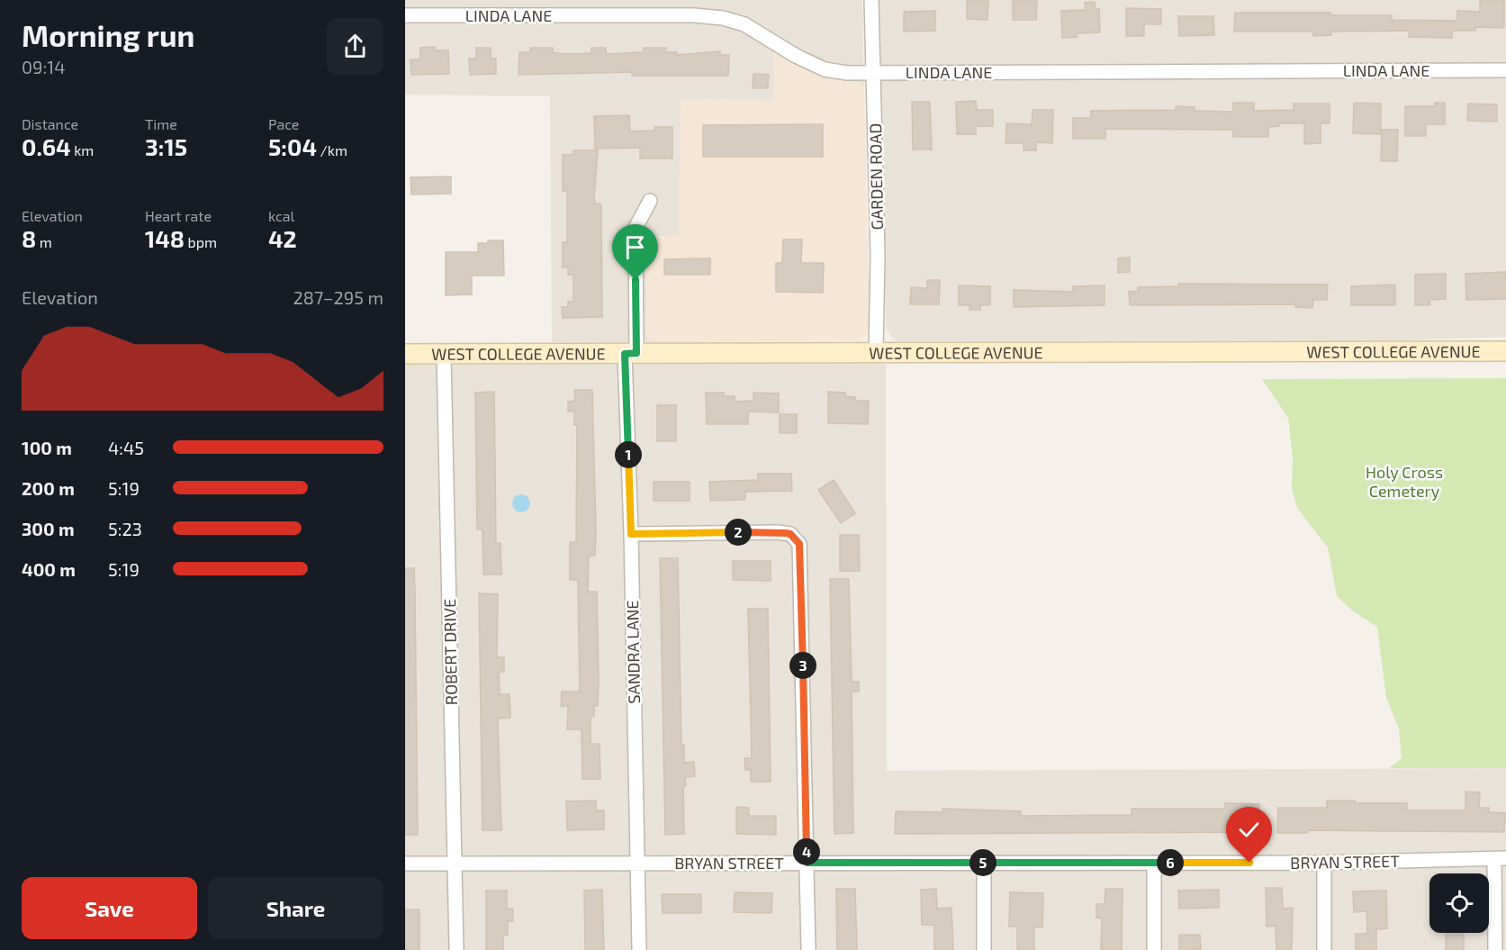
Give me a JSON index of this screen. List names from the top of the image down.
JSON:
{
  "streets": {
    "main road": ["WEST COLLEGE AVENUE"],
    "street": [
      "LINDA LANE",
      "GARDEN ROAD",
      "ROBERT DRIVE",
      "SANDRA LANE",
      "BRYAN STREET"
    ]
  },
  "crossings": [
    ["LINDA LANE", "GARDEN ROAD"],
    ["GARDEN ROAD", "WEST COLLEGE AVENUE"],
    ["WEST COLLEGE AVENUE", "ROBERT DRIVE"],
    ["WEST COLLEGE AVENUE", "SANDRA LANE"],
    ["ROBERT DRIVE", "BRYAN STREET"],
    ["SANDRA LANE", "BRYAN STREET"]
  ],
  "parks": ["Holy Cross Cemetery"],
  "page": {
    "heading": ["Morning run", "09:14"],
    "stats": [
      ["Distance", "0.64 km"],
      ["Time", "3:15"],
      ["Pace", "5:04 /km"],
      ["Elevation", "8 m"],
      ["Heart rate", "148 bpm"],
      ["kcal", "42"]
    ],
    "chart": ["Elevation", "287–295 m"],
    "list": [
      {
        "name": "100 m",
        "note": "4:45"
      },
      {
        "name": "200 m",
        "note": "5:19"
      },
      {
        "name": "300 m",
        "note": "5:23"
      },
      {
        "name": "400 m",
        "note": "5:19"
      }
    ],
    "pins": [
      "1",
      "2",
      "3",
      "4",
      "5",
      "6"
    ],
    "buttons": ["Save", "Share"]
  }
}
